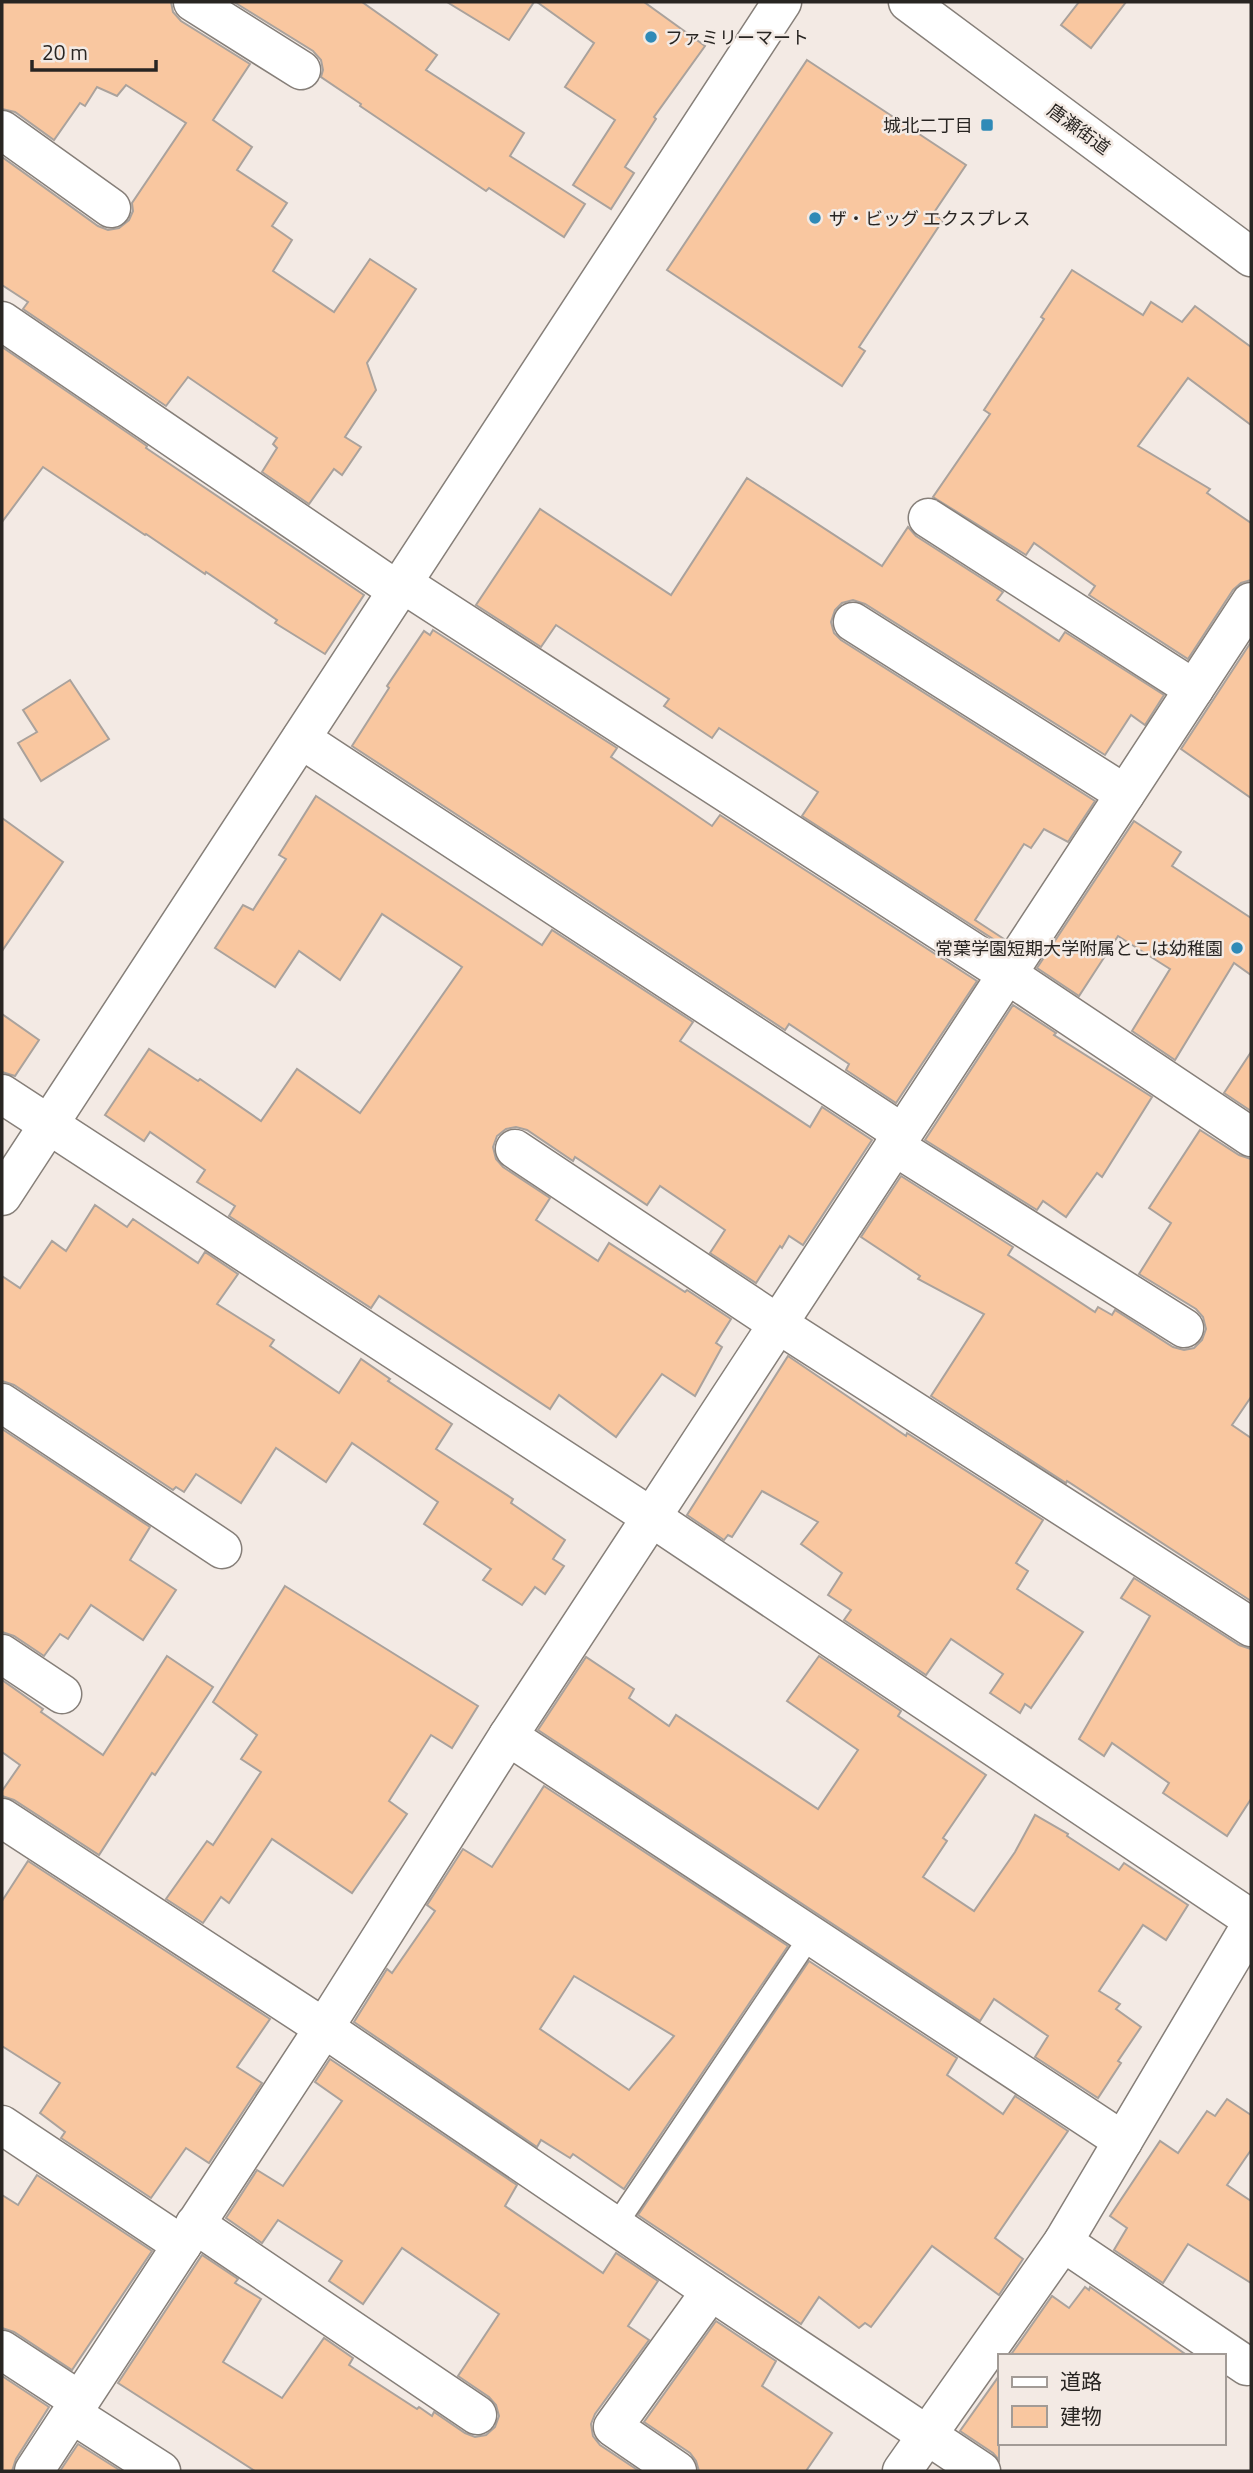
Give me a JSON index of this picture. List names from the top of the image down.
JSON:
{
  "streets": {
    "street": ["唐瀬街道"]
  },
  "places": {
    "other": ["ファミリーマート", "ザ・ビッグ エクスプレス", "常葉学園短期大学附属とこは幼稚園"],
    "transit": ["城北二丁目"]
  },
  "legend": ["道路", "建物"],
  "scale_bar": "20 m"
}
